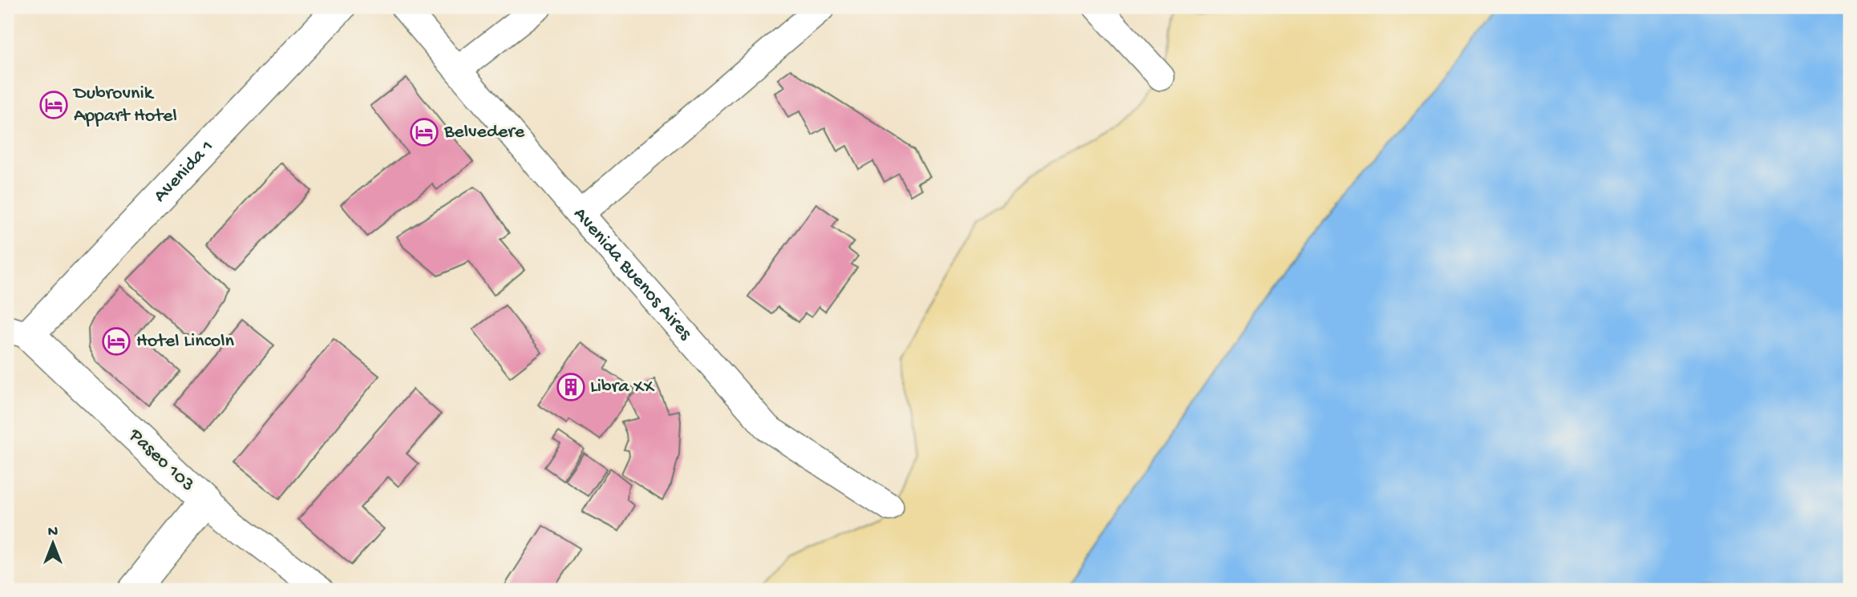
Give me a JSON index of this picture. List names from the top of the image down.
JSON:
{
  "streets": {
    "street": ["Avenida 1", "Avenida Buenos Aires", "Paseo 103"]
  },
  "crossings": [
    ["Avenida 1", "Paseo 103"]
  ],
  "places": {
    "hotel": ["Dubrovnik Appart Hotel", "Belvedere", "Hotel Lincoln"],
    "building": ["Libra XX"]
  },
  "north": "top"
}
